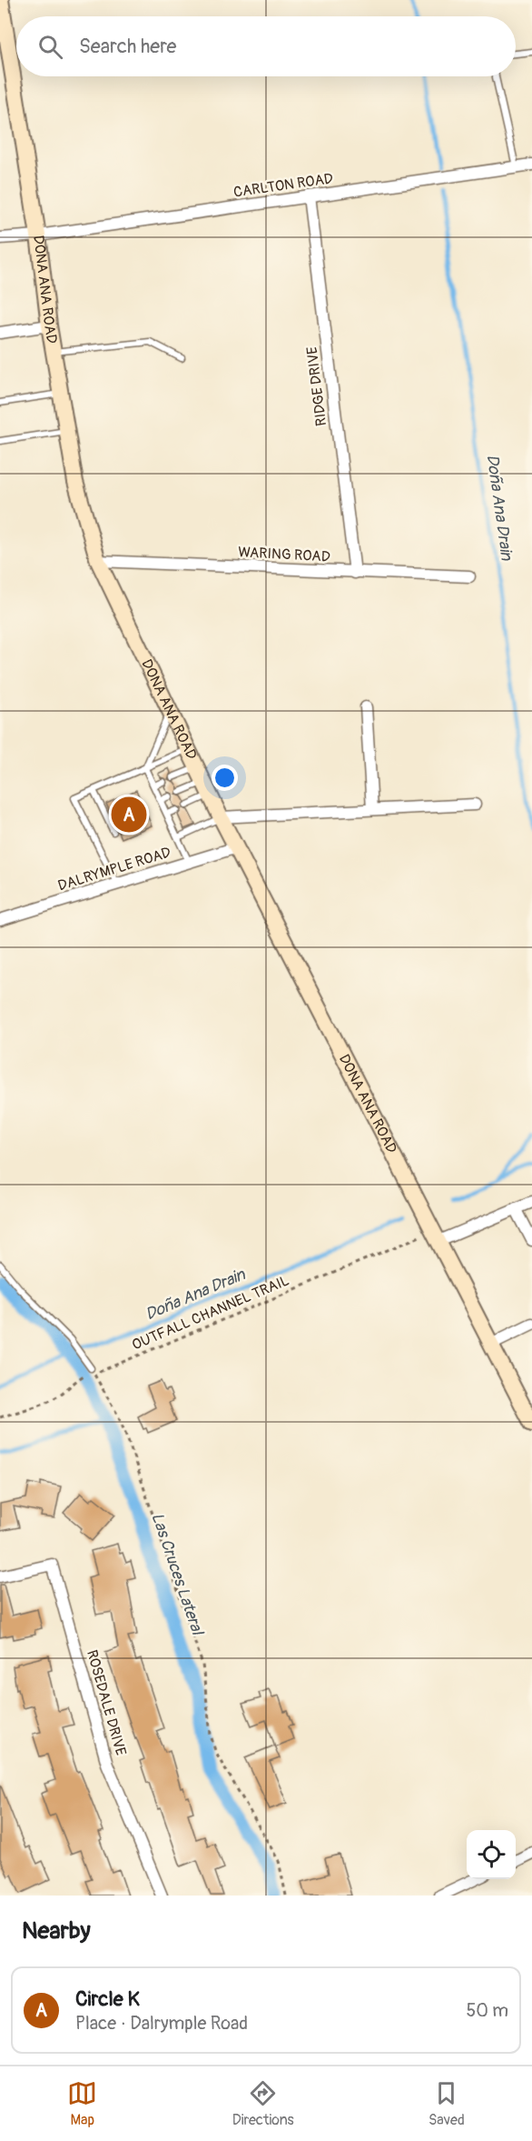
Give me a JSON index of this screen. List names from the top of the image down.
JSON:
{
  "streets": {
    "street": [
      "CARLTON ROAD",
      "DONA ANA ROAD",
      "RIDGE DRIVE",
      "WARING ROAD",
      "DALRYMPLE ROAD",
      "ROSEDALE DRIVE"
    ],
    "path": ["OUTFALL CHANNEL TRAIL"]
  },
  "crossings": [
    ["CARLTON ROAD", "DONA ANA ROAD"],
    ["CARLTON ROAD", "RIDGE DRIVE"],
    ["DONA ANA ROAD", "WARING ROAD"],
    ["DONA ANA ROAD", "DALRYMPLE ROAD"],
    ["DONA ANA ROAD", "OUTFALL CHANNEL TRAIL"],
    ["RIDGE DRIVE", "WARING ROAD"]
  ],
  "water": ["Doña Ana Drain", "Las Cruces Lateral"],
  "page": {
    "search": "Search here",
    "pins": "A",
    "heading": "Nearby",
    "list": [
      {
        "mark": "A",
        "name": "Circle K",
        "note": "Place · Dalrymple Road",
        "value": "50 m"
      }
    ],
    "nav": ["Map", "Directions", "Saved"]
  }
}
